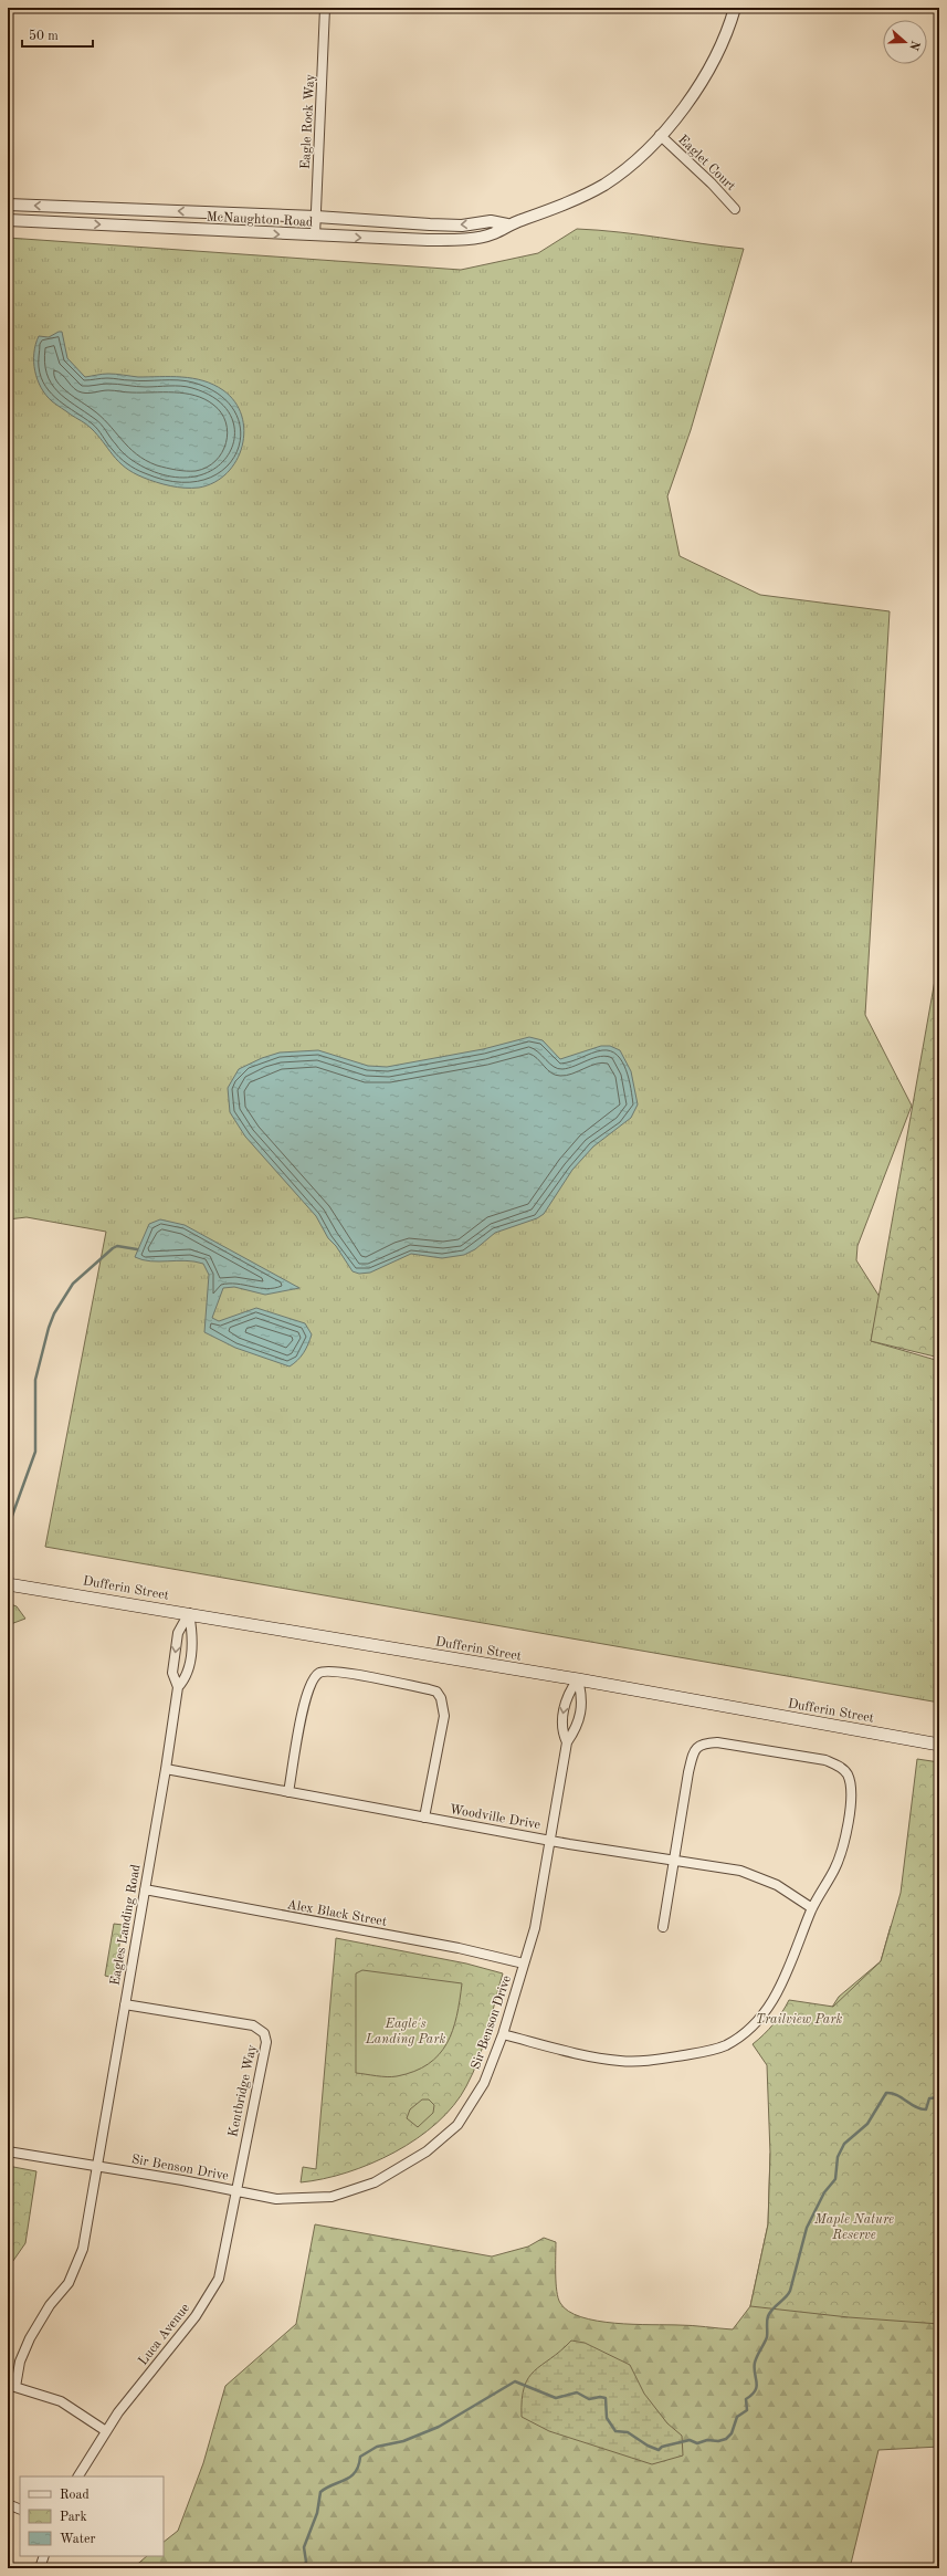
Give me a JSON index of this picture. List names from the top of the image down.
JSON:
{
  "streets": {
    "main road": ["Dufferin Street"],
    "street": [
      "Eagle Rock Way",
      "Eaglet Court",
      "McNaughton Road",
      "Woodville Drive",
      "Alex Black Street",
      "Eagles Landing Road",
      "Sir Benson Drive",
      "Kentbridge Way",
      "Luca Avenue"
    ]
  },
  "crossings": [
    ["Eagle Rock Way", "McNaughton Road"],
    ["Eaglet Court", "McNaughton Road"],
    ["Dufferin Street", "Eagles Landing Road"],
    ["Dufferin Street", "Sir Benson Drive"],
    ["Woodville Drive", "Eagles Landing Road"],
    ["Woodville Drive", "Sir Benson Drive"],
    ["Alex Black Street", "Eagles Landing Road"],
    ["Alex Black Street", "Sir Benson Drive"],
    ["Eagles Landing Road", "Sir Benson Drive"],
    ["Eagles Landing Road", "Kentbridge Way"],
    ["Sir Benson Drive", "Kentbridge Way"],
    ["Sir Benson Drive", "Luca Avenue"],
    ["Kentbridge Way", "Luca Avenue"]
  ],
  "parks": ["Trailview Park", "Eagle's Landing Park", "Maple Nature Reserve"],
  "legend": ["Road", "Park", "Water"],
  "scale_bar": "50 m",
  "north": "right"
}
